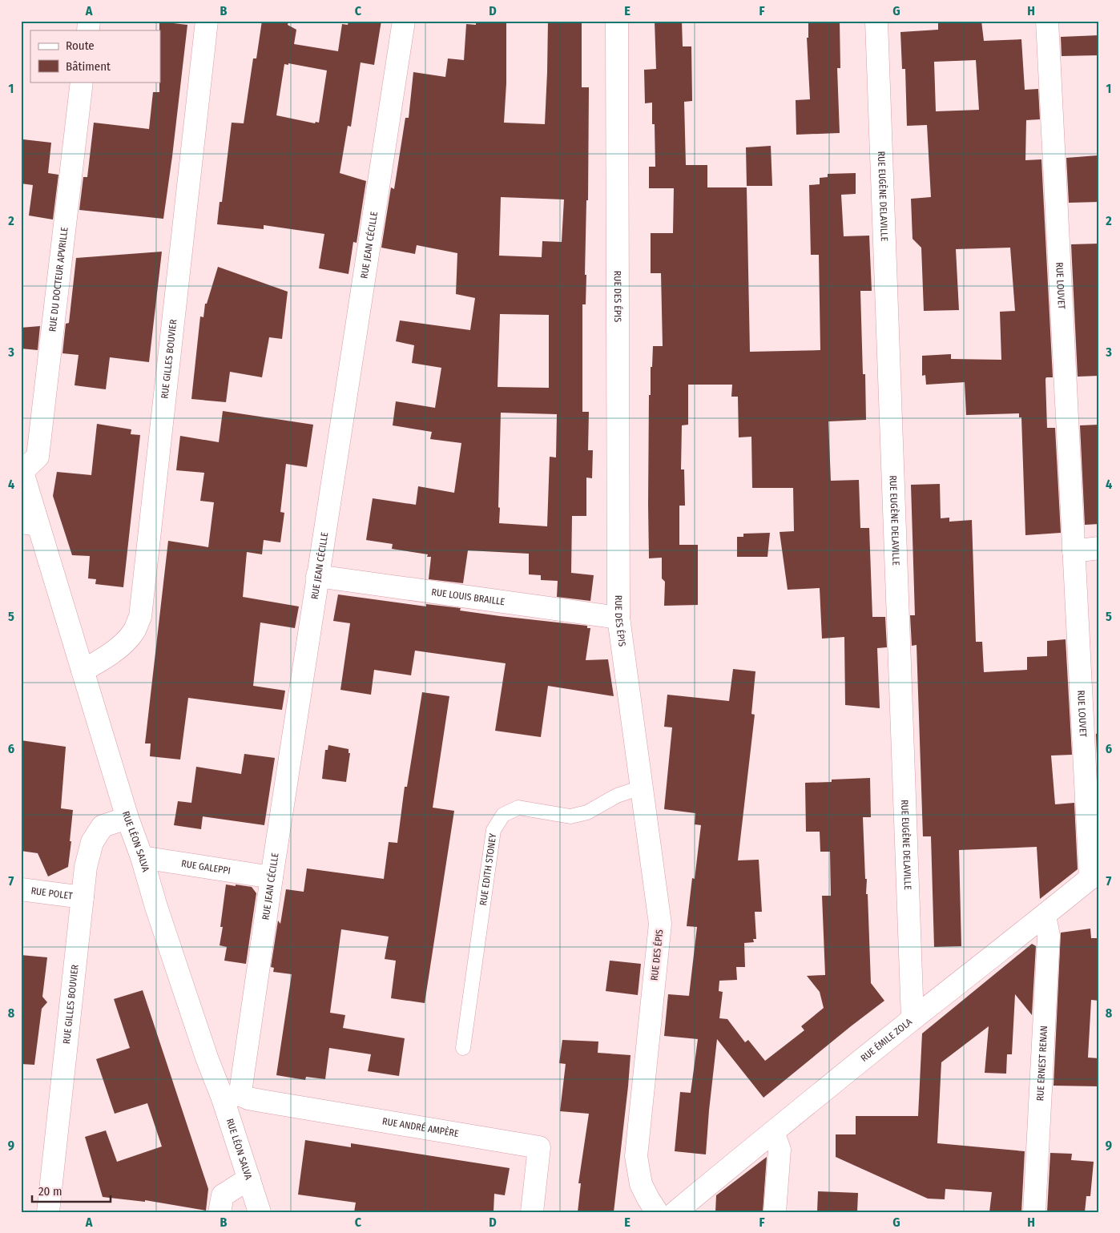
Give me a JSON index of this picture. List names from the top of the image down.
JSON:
{
  "streets": {
    "street": [
      "RUE EUGÈNE DELAVILLE",
      "RUE JEAN CÉCILLE",
      "RUE DU DOCTEUR APVRILLE",
      "RUE LOUVET",
      "RUE DES ÉPIS",
      "RUE GILLES BOUVIER",
      "RUE LOUIS BRAILLE",
      "RUE LÉON SALVA",
      "RUE GALEPPI",
      "RUE POLET",
      "RUE ÉMILE ZOLA",
      "RUE ERNEST RENAN",
      "RUE ANDRÉ AMPÈRE"
    ],
    "lane": ["RUE EDITH STONEY"]
  },
  "crossings": [
    ["RUE EUGÈNE DELAVILLE", "RUE ÉMILE ZOLA"],
    ["RUE JEAN CÉCILLE", "RUE LOUIS BRAILLE"],
    ["RUE JEAN CÉCILLE", "RUE LÉON SALVA"],
    ["RUE JEAN CÉCILLE", "RUE GALEPPI"],
    ["RUE JEAN CÉCILLE", "RUE ANDRÉ AMPÈRE"],
    ["RUE DU DOCTEUR APVRILLE", "RUE LÉON SALVA"],
    ["RUE LOUVET", "RUE ÉMILE ZOLA"],
    ["RUE DES ÉPIS", "RUE LOUIS BRAILLE"],
    ["RUE DES ÉPIS", "RUE EDITH STONEY"],
    ["RUE GILLES BOUVIER", "RUE LÉON SALVA"],
    ["RUE GILLES BOUVIER", "RUE POLET"],
    ["RUE LÉON SALVA", "RUE GALEPPI"],
    ["RUE LÉON SALVA", "RUE ANDRÉ AMPÈRE"],
    ["RUE ÉMILE ZOLA", "RUE ERNEST RENAN"]
  ],
  "legend": ["Route", "Bâtiment"],
  "scale_bar": "20 m",
  "grid": {
    "columns": [
      "A",
      "B",
      "C",
      "D",
      "E",
      "F",
      "G",
      "H"
    ],
    "rows": [
      "1",
      "2",
      "3",
      "4",
      "5",
      "6",
      "7",
      "8",
      "9"
    ]
  }
}
